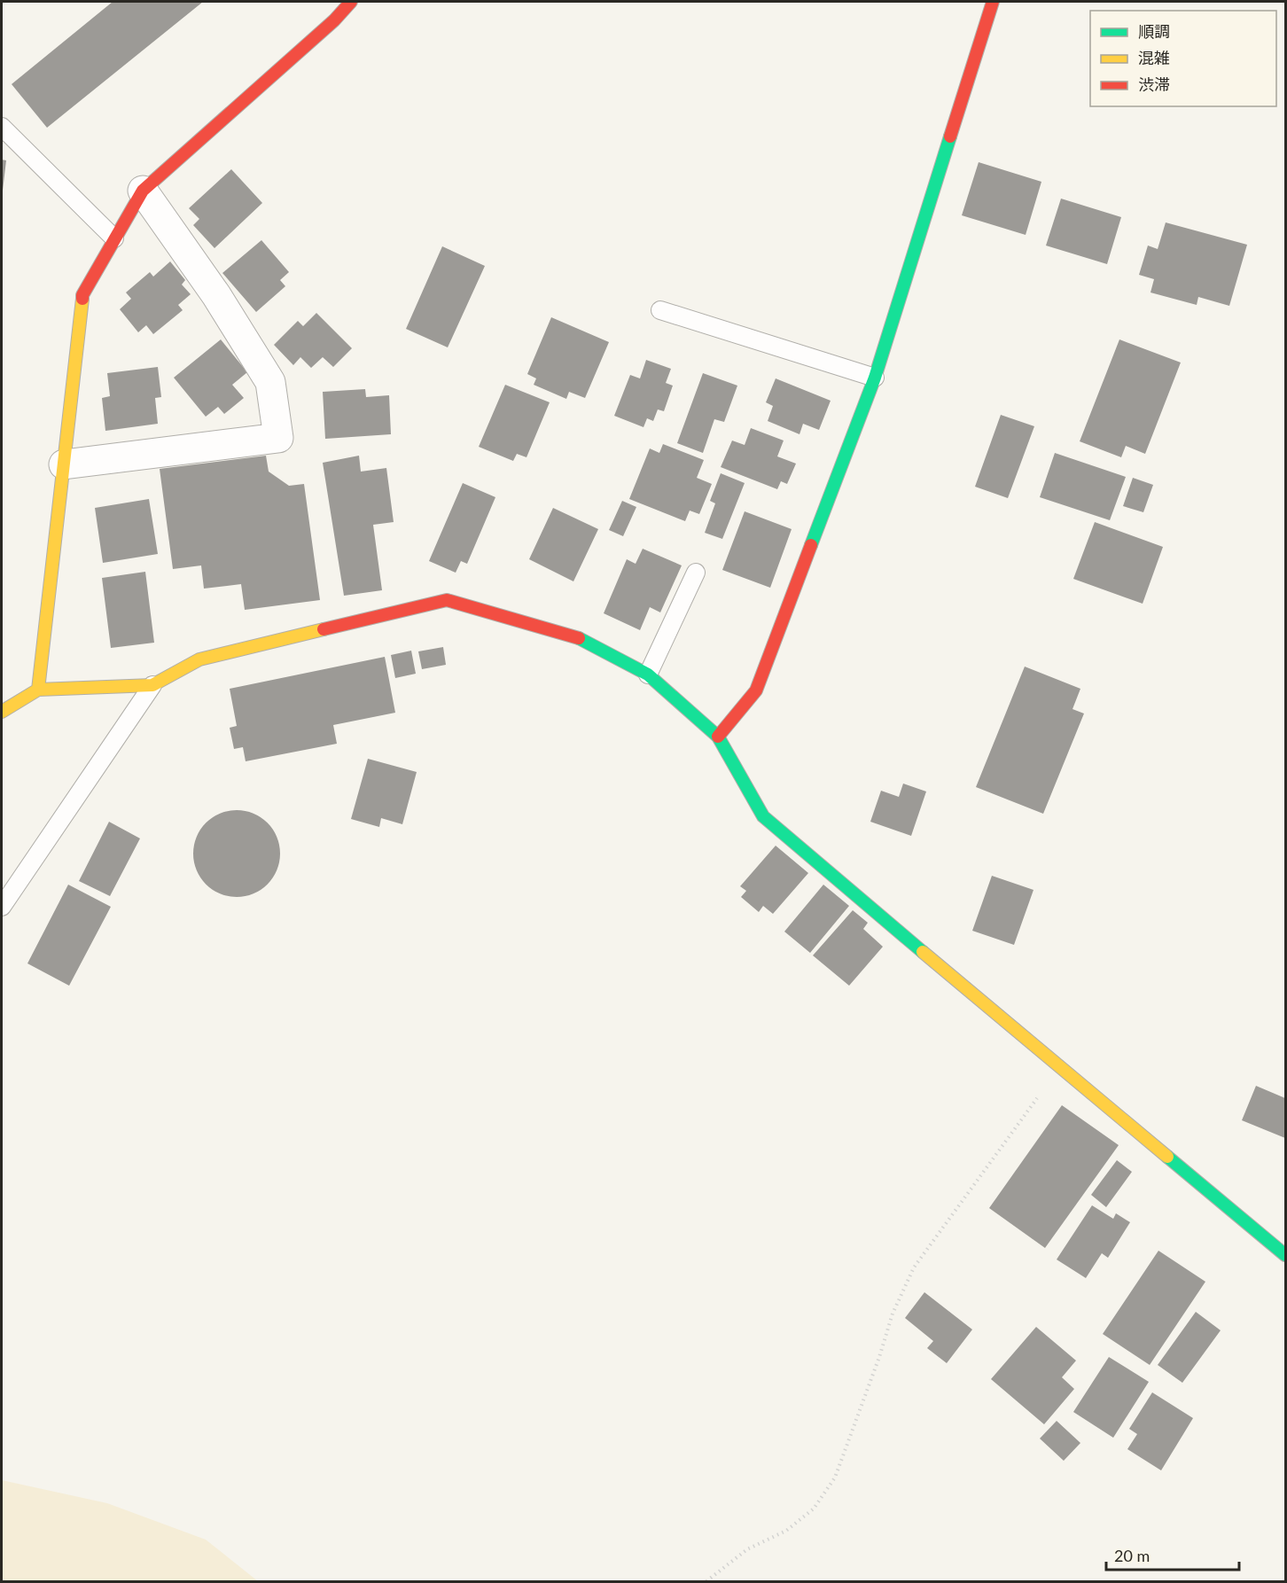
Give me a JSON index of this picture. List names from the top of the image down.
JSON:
{
  "legend": ["順調", "混雑", "渋滞"],
  "scale_bar": "20 m"
}
